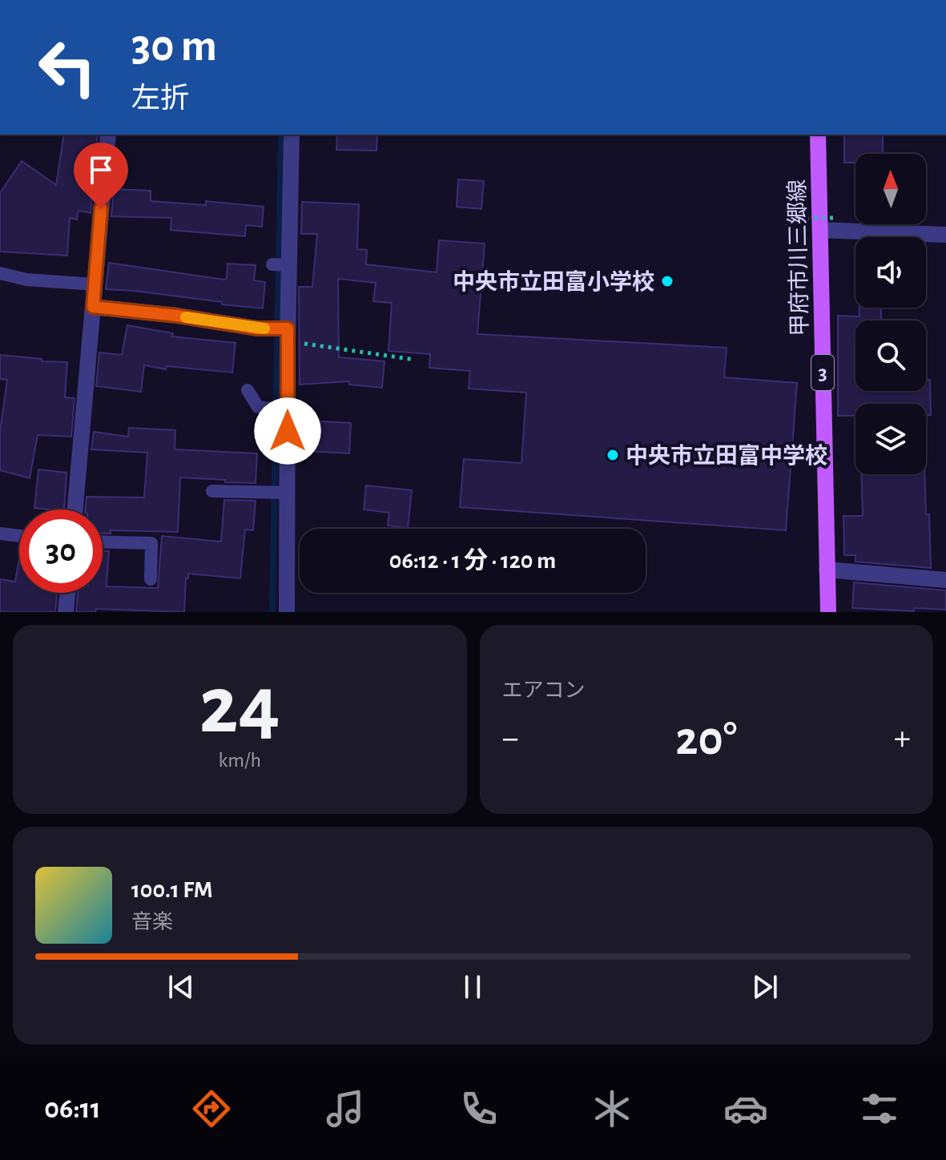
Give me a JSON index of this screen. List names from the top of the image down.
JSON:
{
  "streets": {
    "main road": ["甲府市川三郷線", "3"]
  },
  "places": ["中央市立田富小学校", "中央市立田富中学校"],
  "north": "top",
  "page": {
    "turn": ["30 m", "左折"],
    "limit": "30",
    "trip": "06:12 · 1 分 · 120 m",
    "tile": [
      ["24", "km/h"],
      "エアコン"
    ],
    "heat": ["−", "20°", "+"],
    "song": ["100.1 FM", "音楽"],
    "tabs": "06:11"
  }
}
